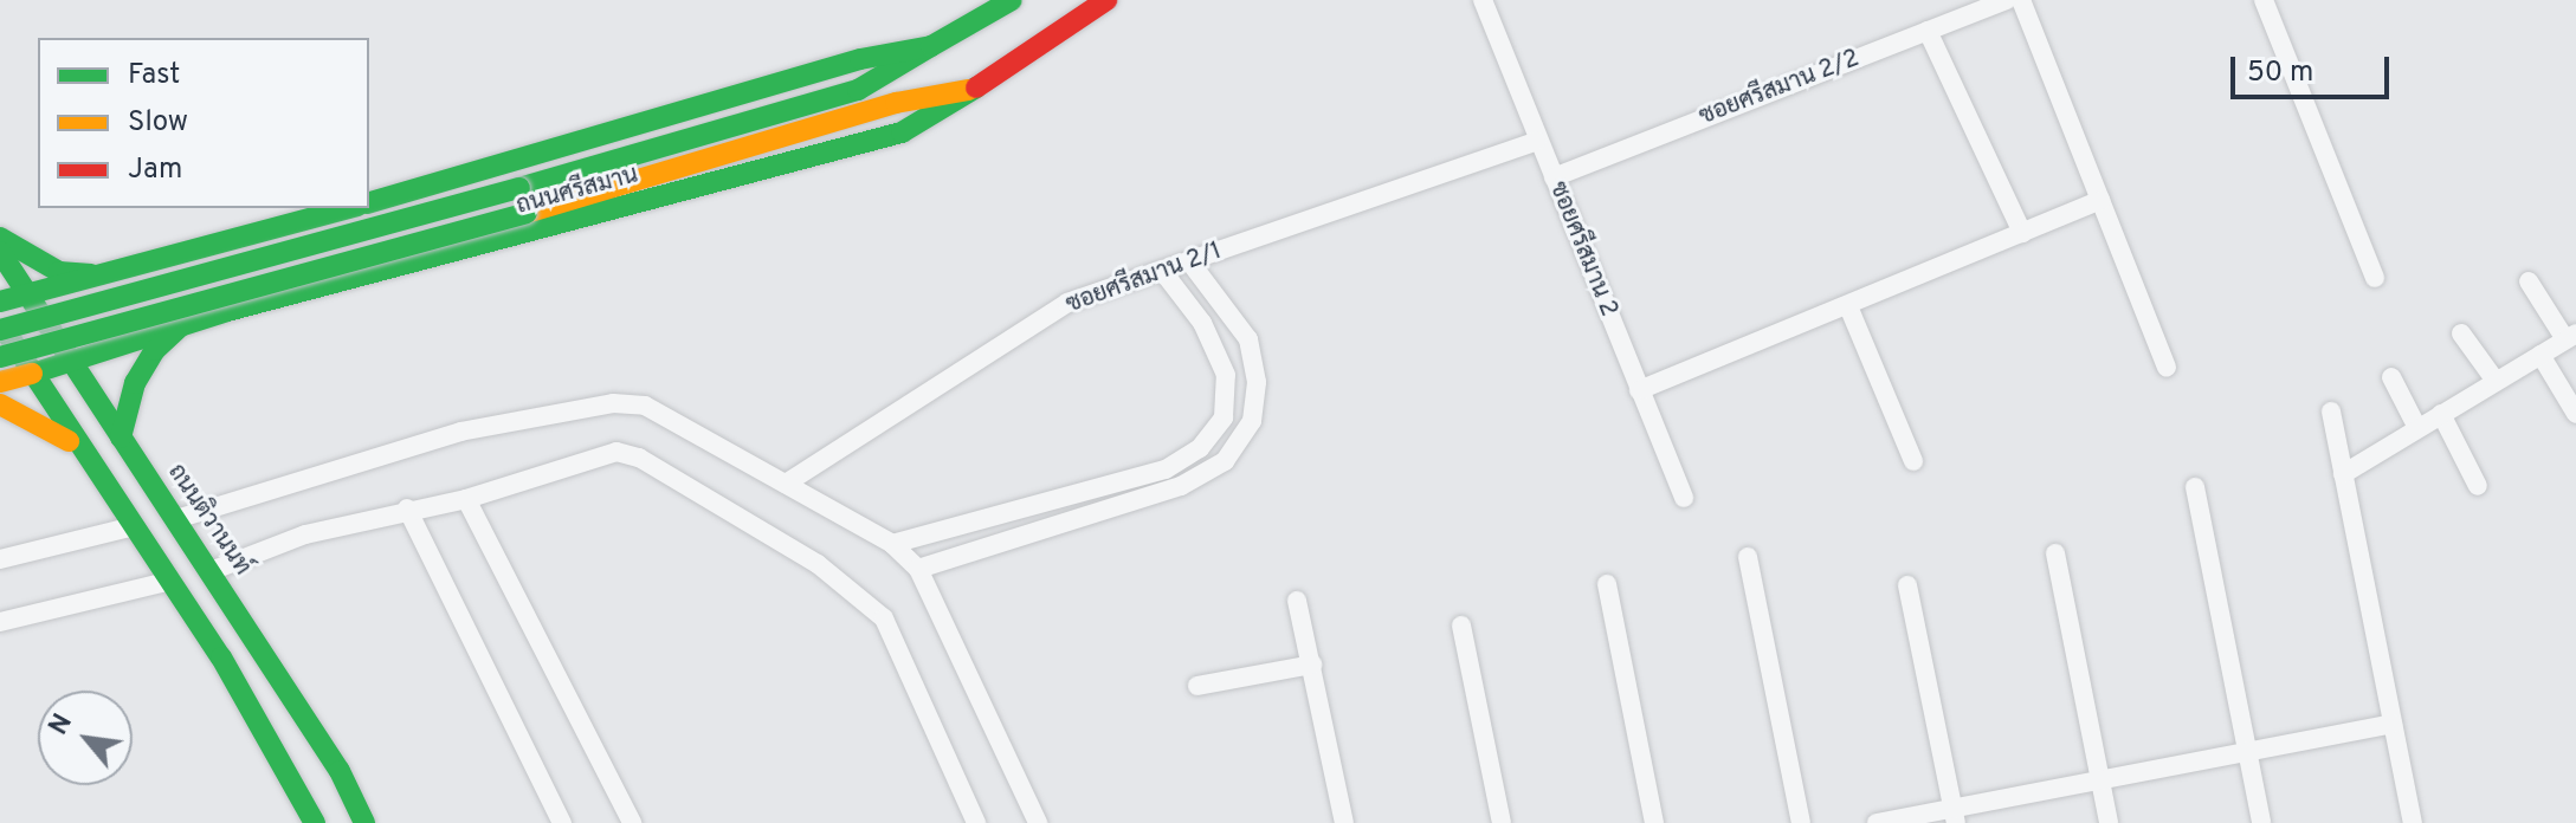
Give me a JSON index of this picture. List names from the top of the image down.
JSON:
{
  "streets": {
    "main road": ["ถนนศรีสมาน", "ถนนติวานนท์"],
    "street": ["ซอยศรีสมาน 2/2", "ซอยศรีสมาน 2", "ซอยศรีสมาน 2/1"]
  },
  "crossings": [
    ["ซอยศรีสมาน 2/2", "ซอยศรีสมาน 2"],
    ["ถนนศรีสมาน", "ถนนติวานนท์"],
    ["ซอยศรีสมาน 2", "ซอยศรีสมาน 2/1"]
  ],
  "legend": ["Fast", "Slow", "Jam"],
  "scale_bar": "50 m",
  "north": "top left"
}
